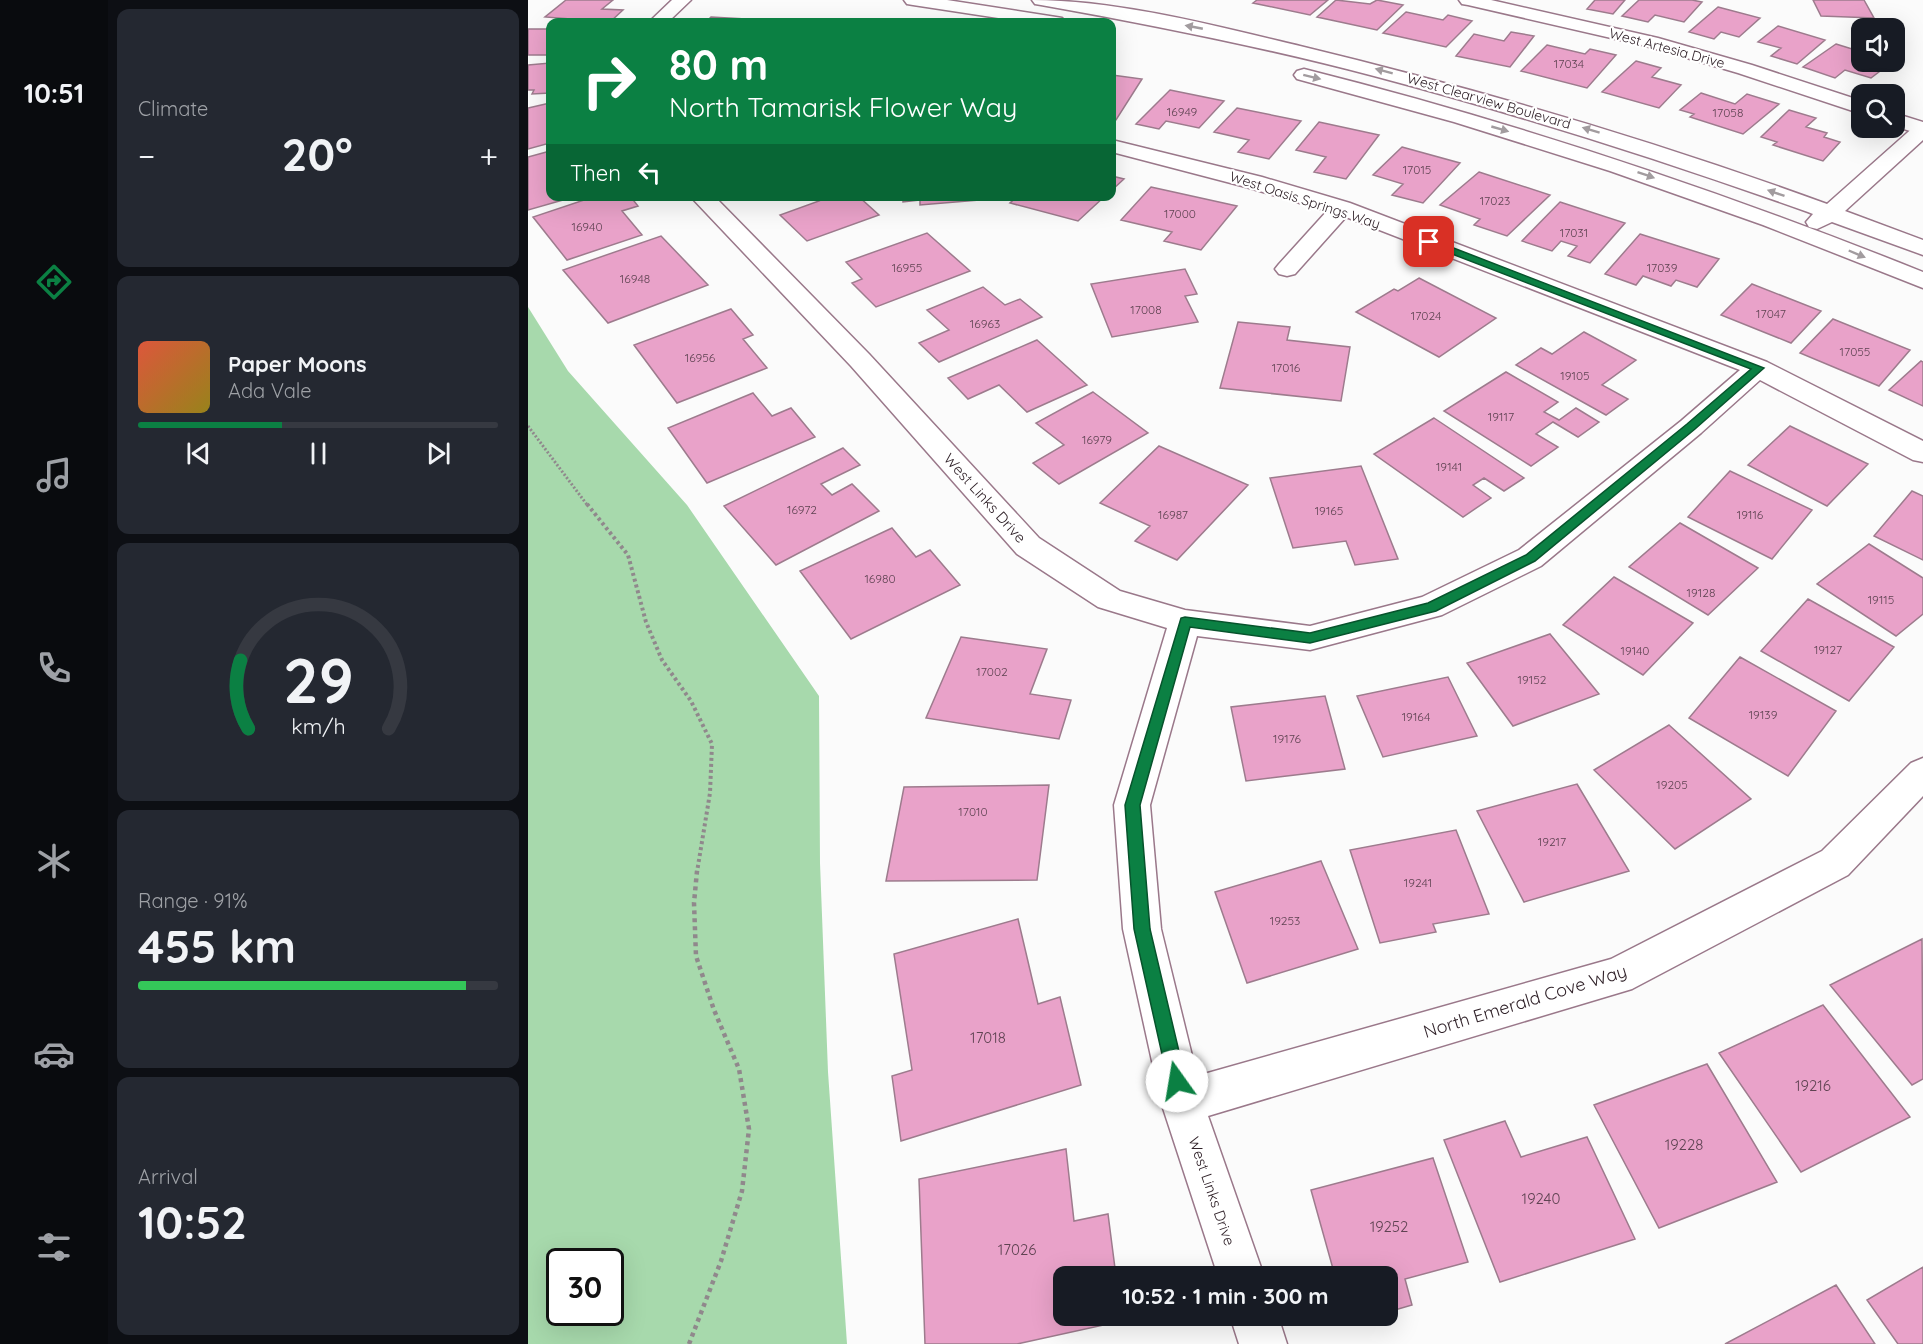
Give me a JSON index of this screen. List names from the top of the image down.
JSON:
{
  "streets": {
    "street": [
      "West Artesia Drive",
      "West Clearview Boulevard",
      "West Oasis Springs Way",
      "West Links Drive",
      "North Emerald Cove Way"
    ]
  },
  "crossings": [
    ["West Links Drive", "North Emerald Cove Way"]
  ],
  "house_numbers": [
    "17034",
    "16949",
    "17058",
    "17015",
    "17023",
    "17000",
    "16940",
    "17031",
    "16955",
    "17039",
    "16948",
    "17008",
    "17047",
    "17024",
    "16963",
    "17055",
    "16956",
    "17016",
    "19105",
    "19117",
    "16979",
    "19141",
    "16972",
    "19165",
    "16987",
    "19116",
    "16980",
    "19128",
    "19115",
    "19127",
    "19140",
    "17002",
    "19152",
    "19139",
    "19164",
    "19176",
    "19205",
    "17010",
    "19217",
    "19241",
    "19253",
    "17018",
    "19216",
    "19228",
    "19240",
    "19252",
    "17026"
  ],
  "page": {
    "tabs": "10:51",
    "tile": [
      "Climate",
      ["Range · 91%", "455 km"],
      ["Arrival", "10:52"]
    ],
    "turn": ["80 m", "North Tamarisk Flower Way"],
    "heat": ["−", "20°", "+"],
    "then": "Then",
    "song": ["Paper Moons", "Ada Vale"],
    "limit": "30",
    "trip": "10:52 · 1 min · 300 m",
    "gauge": ["29", "km/h"]
  }
}
